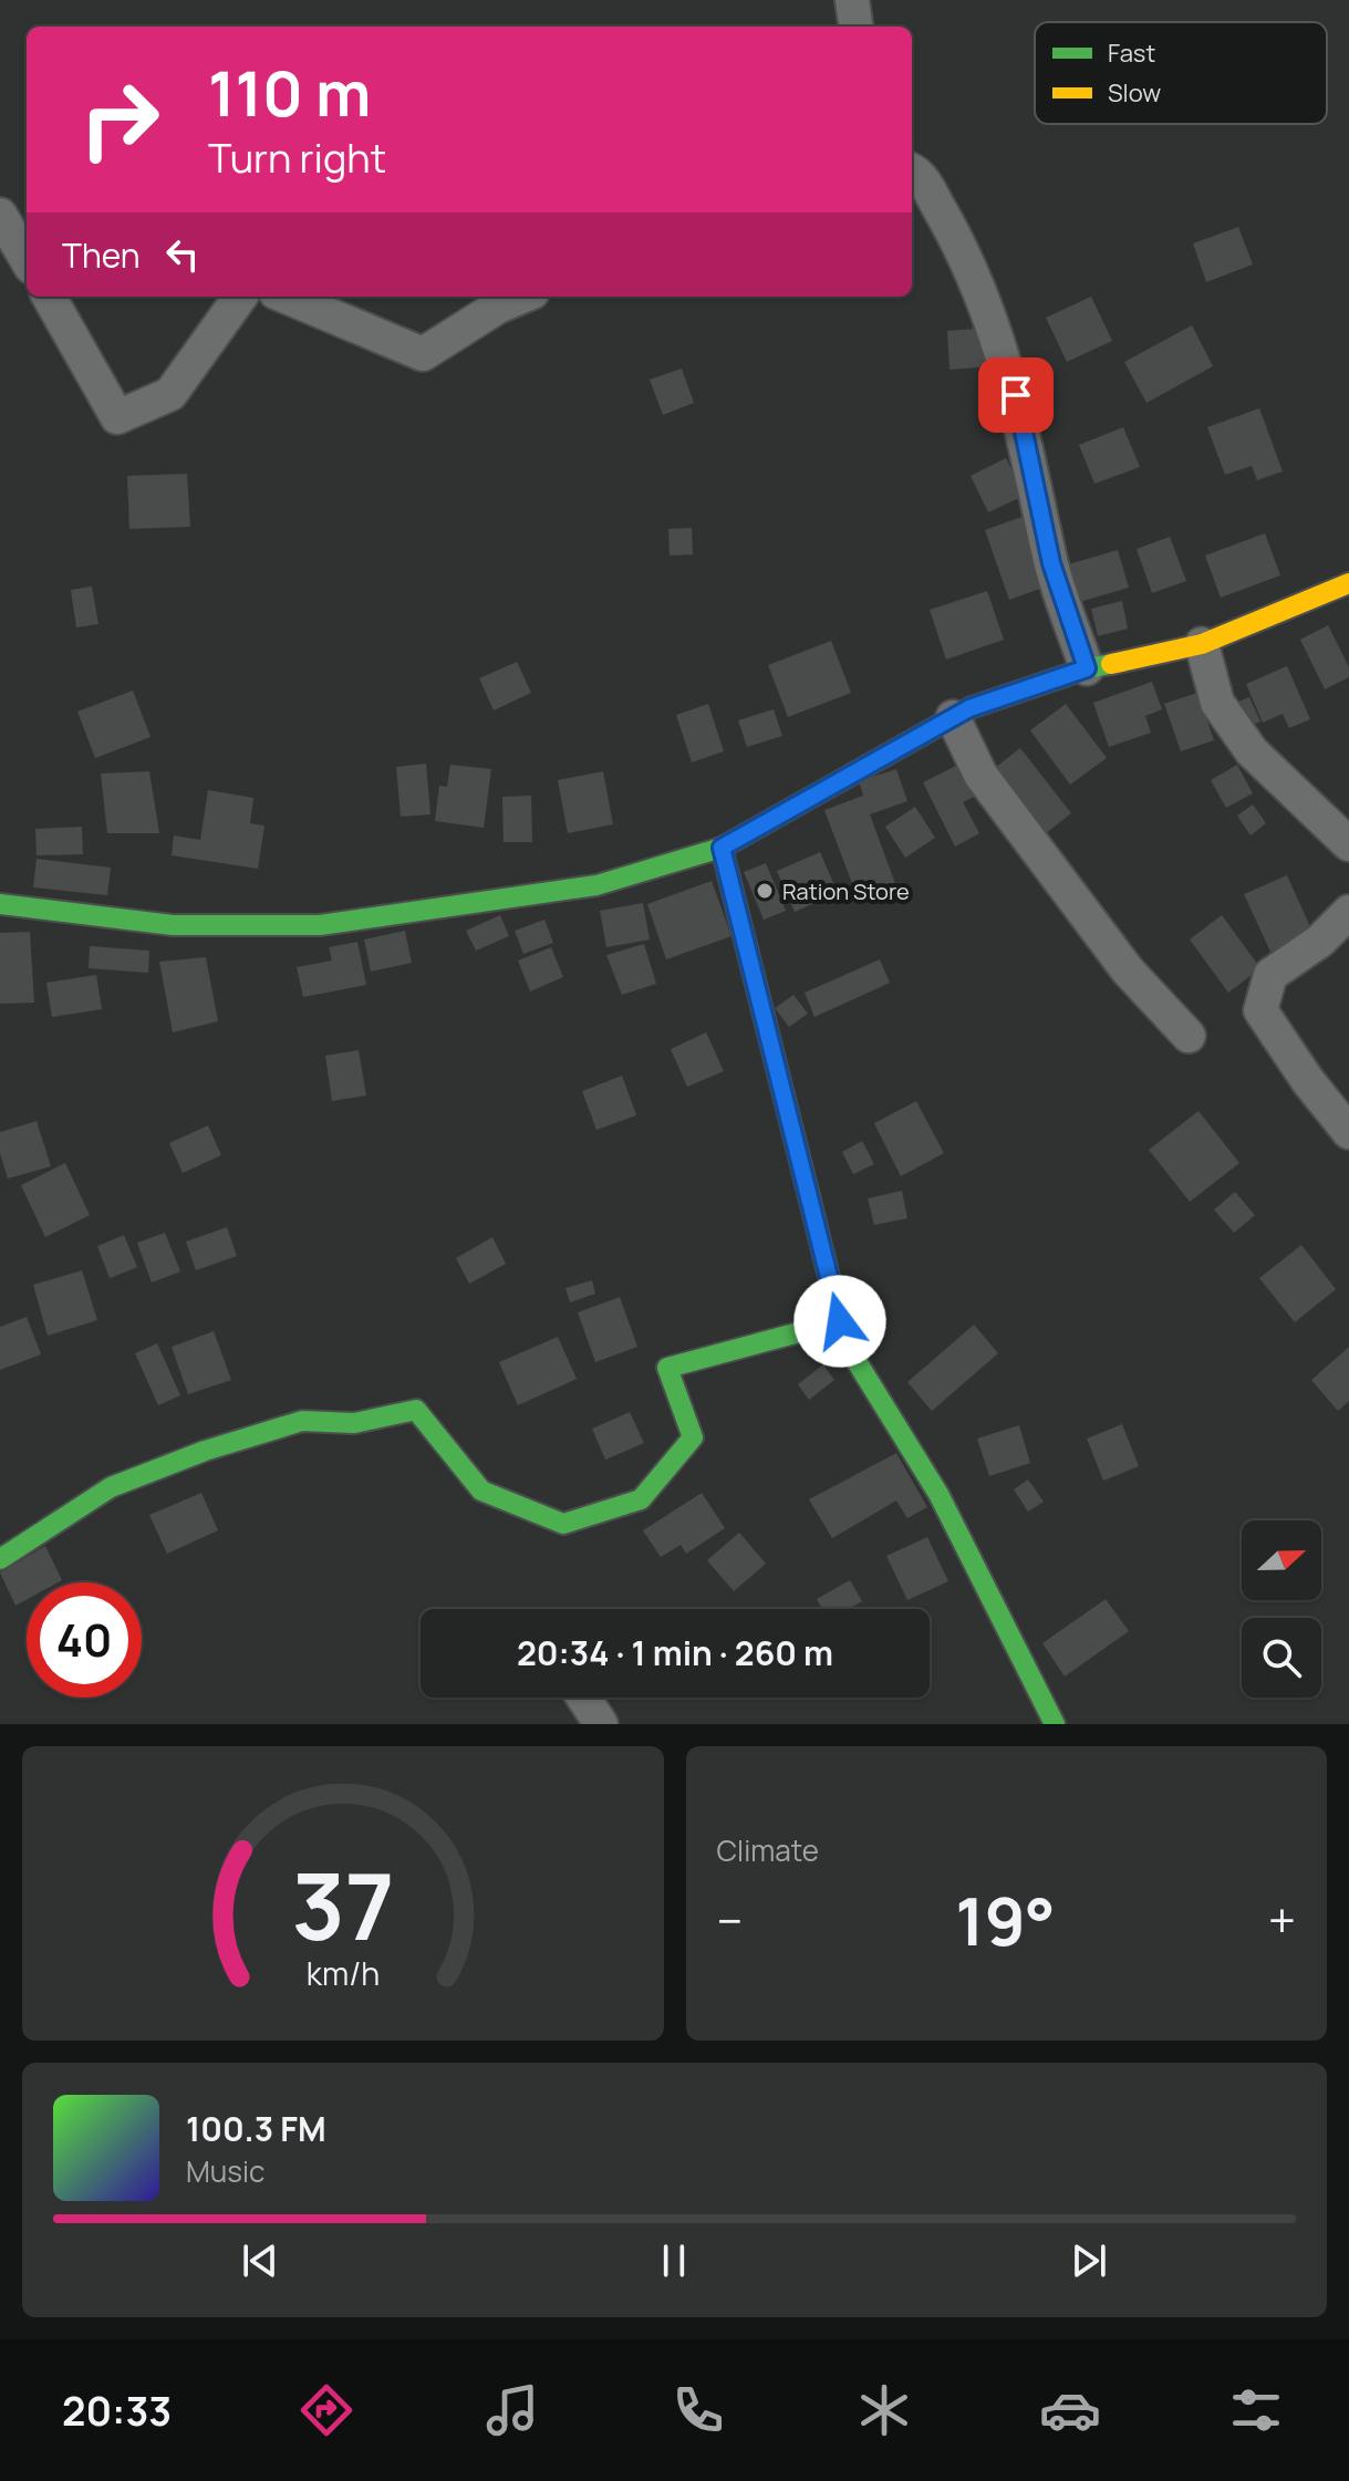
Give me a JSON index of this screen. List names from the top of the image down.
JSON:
{
  "places": ["Ration Store"],
  "legend": ["Fast", "Slow"],
  "north": "right",
  "page": {
    "turn": ["110 m", "Turn right"],
    "then": "Then",
    "limit": "40",
    "trip": "20:34 · 1 min · 260 m",
    "tile": "Climate",
    "heat": ["−", "19°", "+"],
    "song": ["100.3 FM", "Music"],
    "tabs": "20:33",
    "gauge": ["37", "km/h"]
  }
}
